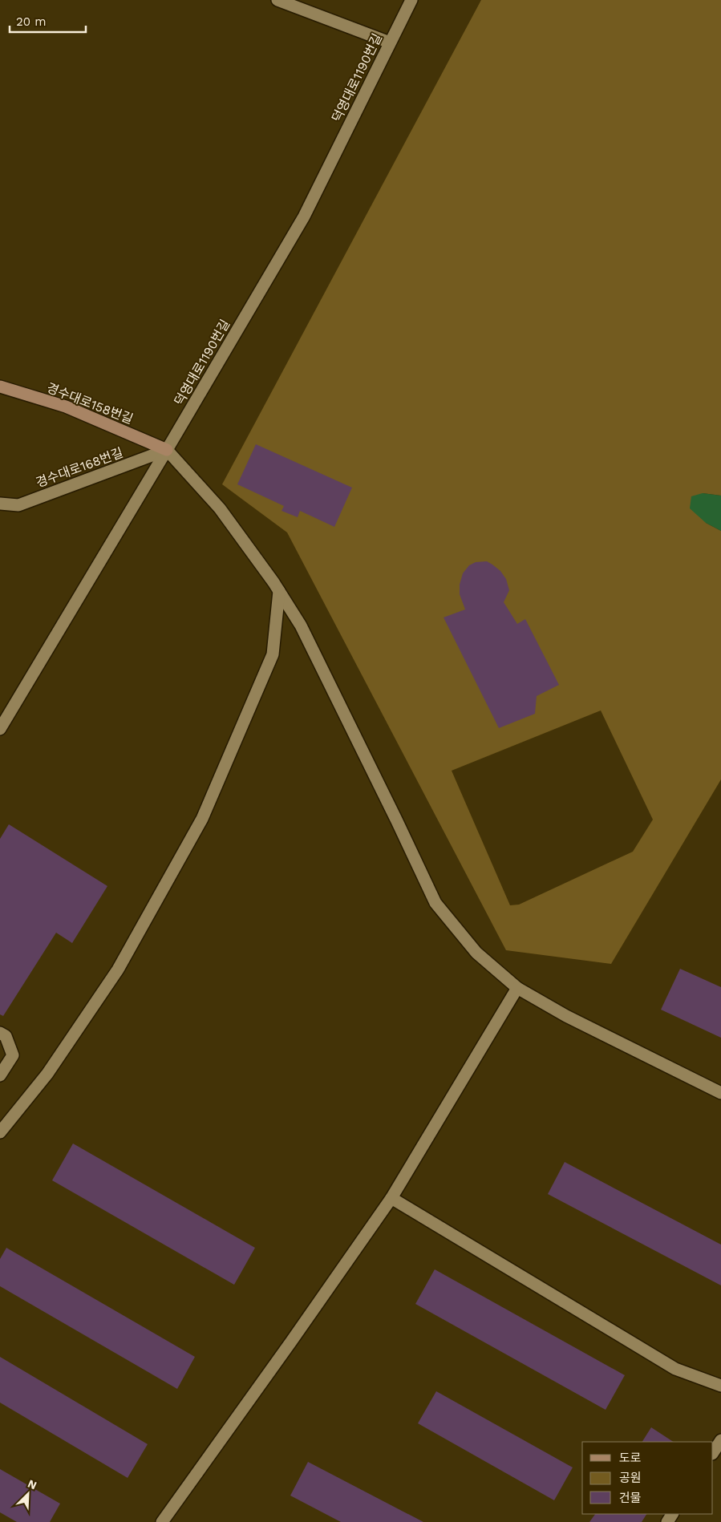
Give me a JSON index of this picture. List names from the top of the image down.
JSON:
{
  "streets": {
    "main road": ["경수대로158번길"],
    "street": ["덕영대로1190번길", "경수대로168번길"]
  },
  "crossings": [
    ["덕영대로1190번길", "경수대로158번길"],
    ["덕영대로1190번길", "경수대로168번길"],
    ["경수대로158번길", "경수대로168번길"]
  ],
  "legend": ["도로", "공원", "건물"],
  "scale_bar": "20 m",
  "north": "top right"
}
